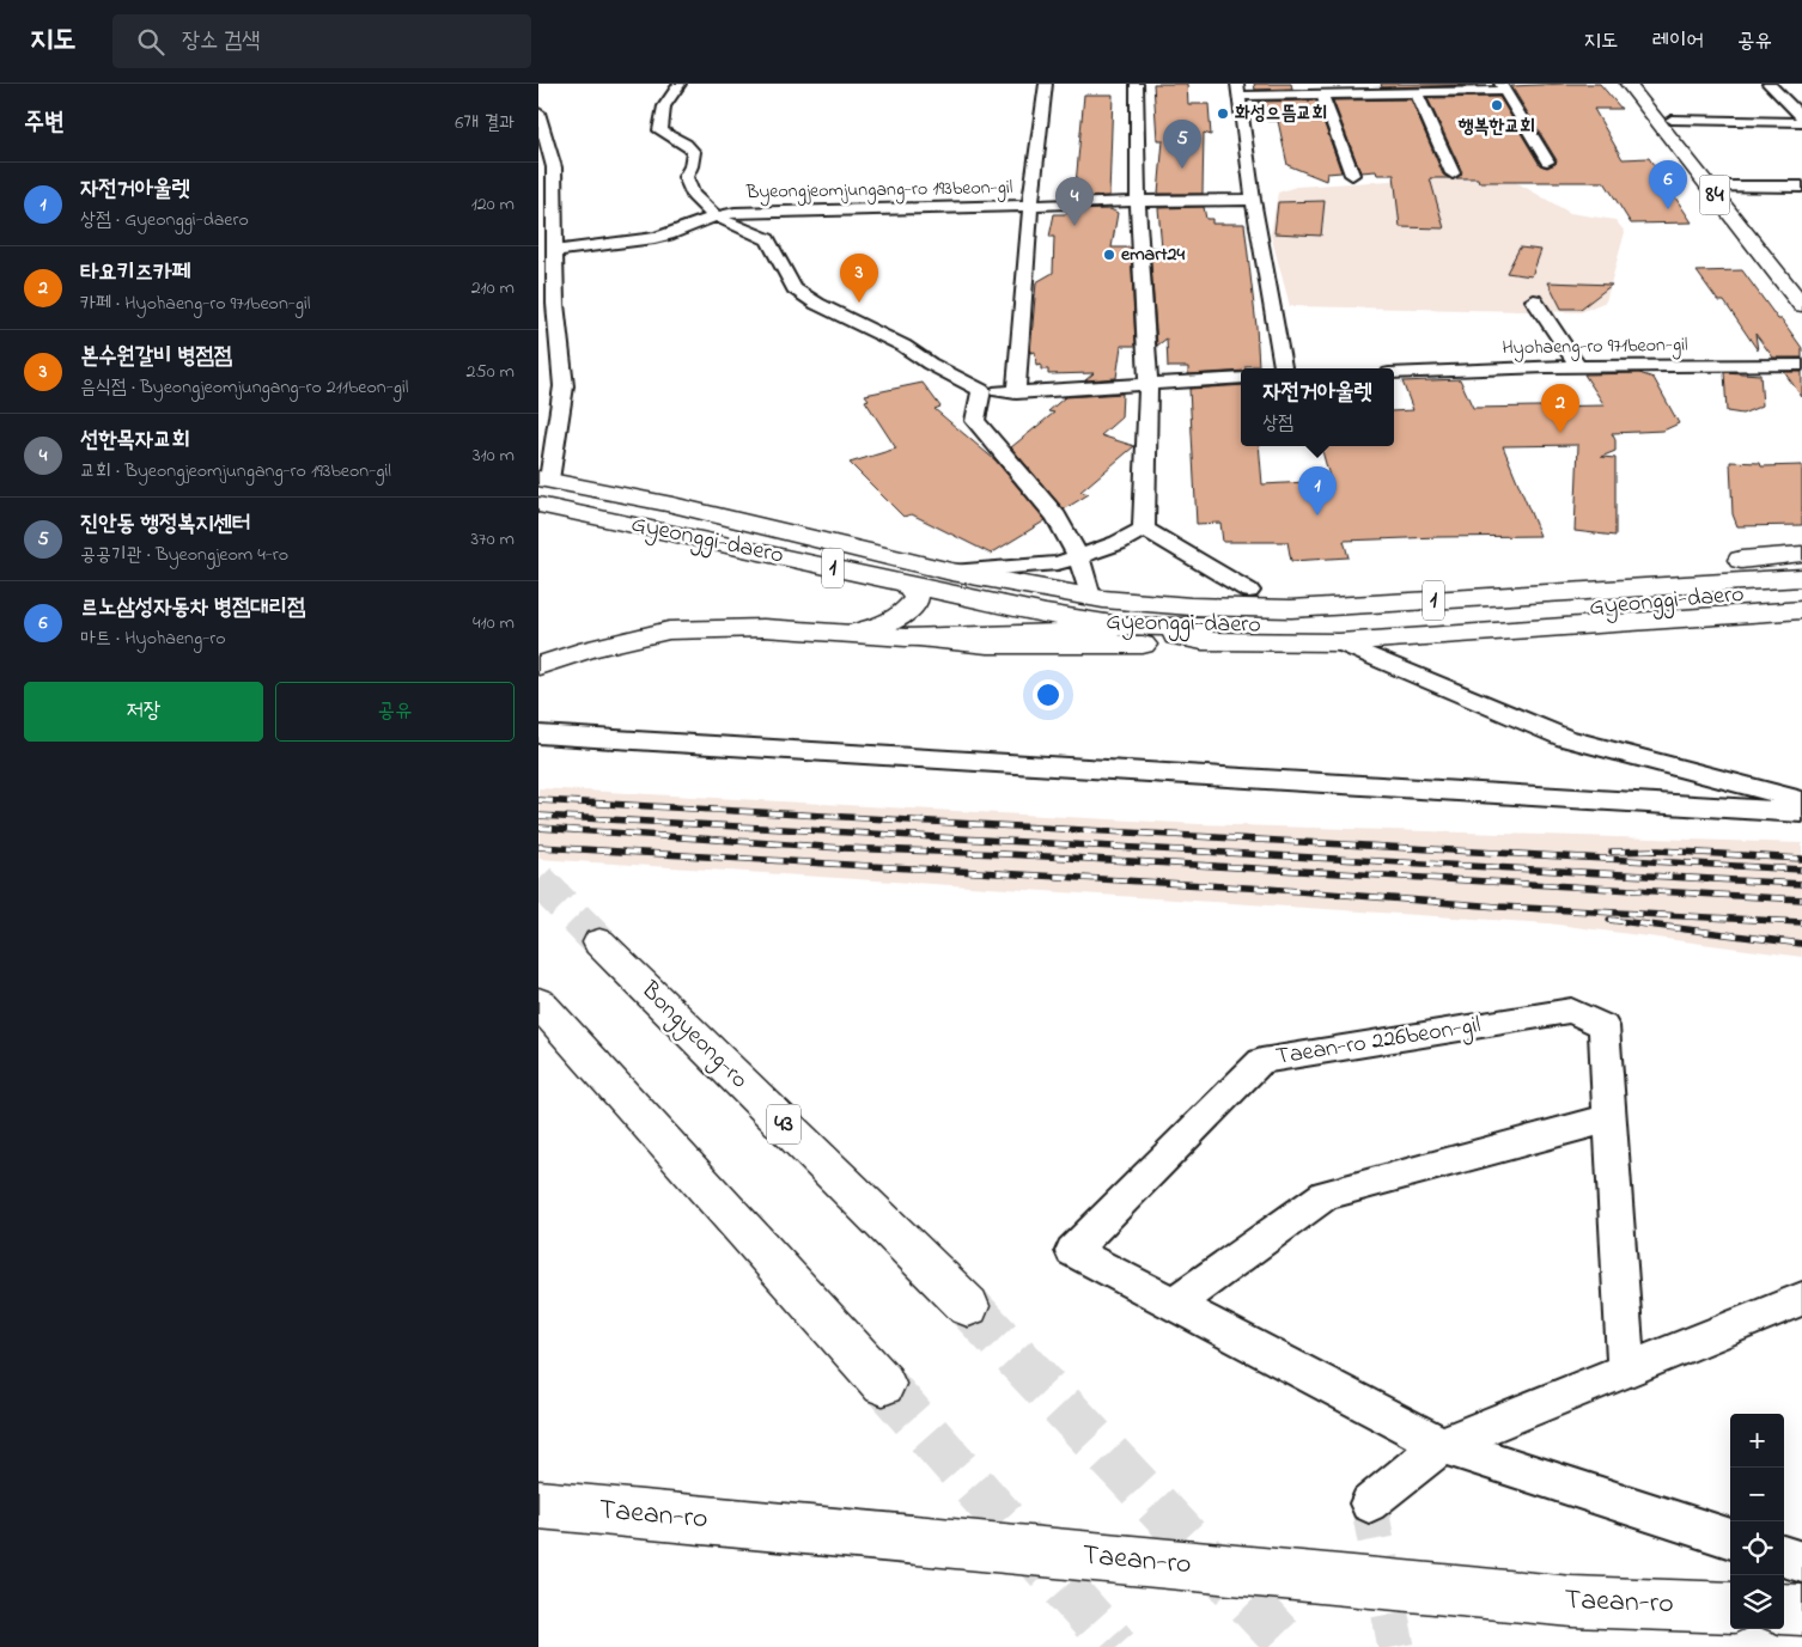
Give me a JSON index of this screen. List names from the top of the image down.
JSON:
{
  "streets": {
    "main road": [
      "84",
      "Gyeonggi-daero",
      "1",
      "Bongyeong-ro",
      "43",
      "Taean-ro"
    ],
    "street": ["Byeongjeomjungang-ro 193beon-gil", "Hyohaeng-ro 971beon-gil", "Taean-ro 226beon-gil"]
  },
  "places": ["행복한교회", "화성으뜸교회", "emart24"],
  "page": {
    "header": "지도",
    "search": "장소 검색",
    "nav": ["지도", "레이어", "공유"],
    "heading": ["주변", "6개 결과"],
    "pins": [
      "5",
      "6",
      "4",
      "3",
      "2",
      "1"
    ],
    "list": [
      {
        "mark": "1",
        "name": "자전거아울렛",
        "note": "상점 · Gyeonggi-daero",
        "value": "120 m"
      },
      {
        "mark": "2",
        "name": "타요키즈카페",
        "note": "카페 · Hyohaeng-ro 971beon-gil",
        "value": "210 m"
      },
      {
        "mark": "3",
        "name": "본수원갈비 병점점",
        "note": "음식점 · Byeongjeomjungang-ro 211beon-gil",
        "value": "250 m"
      },
      {
        "mark": "4",
        "name": "선한목자교회",
        "note": "교회 · Byeongjeomjungang-ro 193beon-gil",
        "value": "310 m"
      },
      {
        "mark": "5",
        "name": "진안동 행정복지센터",
        "note": "공공기관 · Byeongjeom 4-ro",
        "value": "370 m"
      },
      {
        "mark": "6",
        "name": "르노삼성자동차 병점대리점",
        "note": "마트 · Hyohaeng-ro",
        "value": "410 m"
      }
    ],
    "popup": ["자전거아울렛", "상점"],
    "buttons": ["저장", "공유"],
    "map_buttons": ["+", "−"]
  }
}
